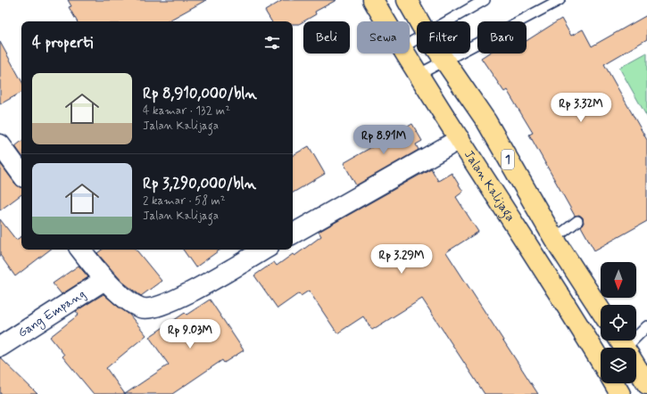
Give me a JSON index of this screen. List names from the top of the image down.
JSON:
{
  "streets": {
    "highway": ["1", "Jalan Kalijaga"],
    "street": ["Gang Empang"]
  },
  "north": "bottom",
  "page": {
    "chip": [
      "Beli",
      "Sewa",
      "Filter",
      "Baru"
    ],
    "heading": "4 properti",
    "list": [
      {
        "name": "Rp 8,910,000/bln",
        "note": "4 kamar · 132 m² · Jalan Kalijaga"
      },
      {
        "name": "Rp 3,290,000/bln",
        "note": "2 kamar · 58 m² · Jalan Kalijaga"
      }
    ],
    "price": [
      "Rp 3.32M",
      "Rp 8.91M",
      "Rp 3.29M",
      "Rp 9.03M"
    ]
  }
}
